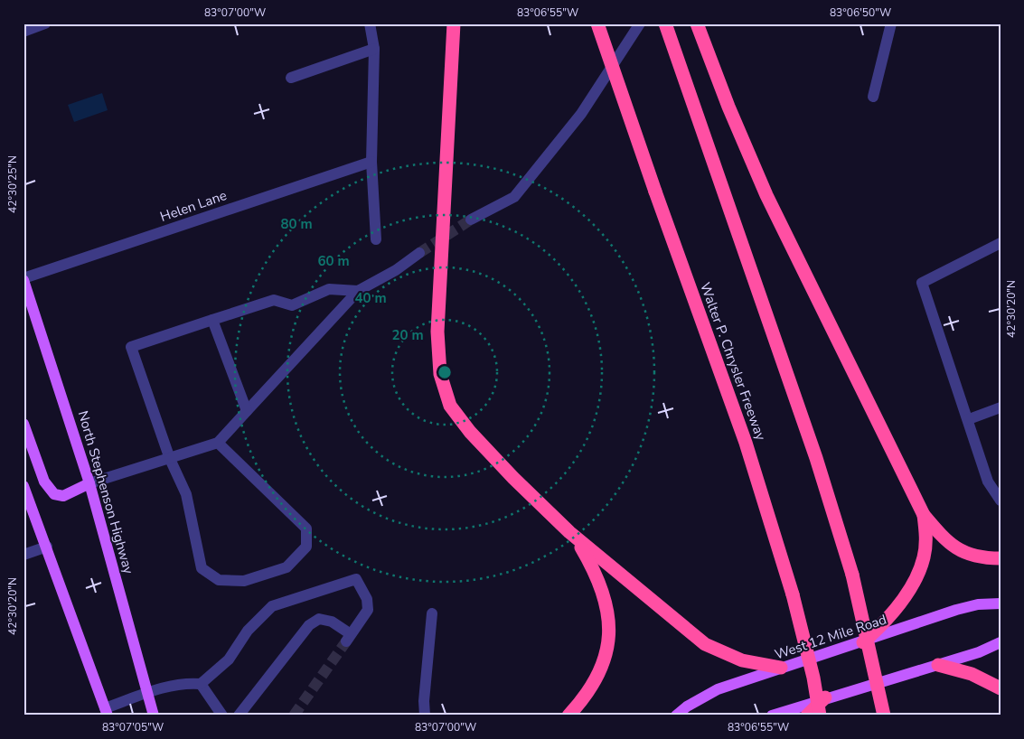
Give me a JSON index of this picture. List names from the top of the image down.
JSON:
{
  "streets": {
    "highway": ["Walter P. Chrysler Freeway"],
    "main road": ["North Stephenson Highway", "West 12 Mile Road"],
    "lane": ["Helen Lane"]
  },
  "crossings": [
    ["Helen Lane", "North Stephenson Highway"]
  ],
  "coordinates": [
    "83°07'00\"W",
    "83°06'55\"W",
    "83°06'50\"W",
    "42°30'25\"N",
    "42°30'20\"N",
    "83°07'05\"W"
  ],
  "rings": [
    "80 m",
    "60 m",
    "40 m",
    "20 m"
  ]
}
